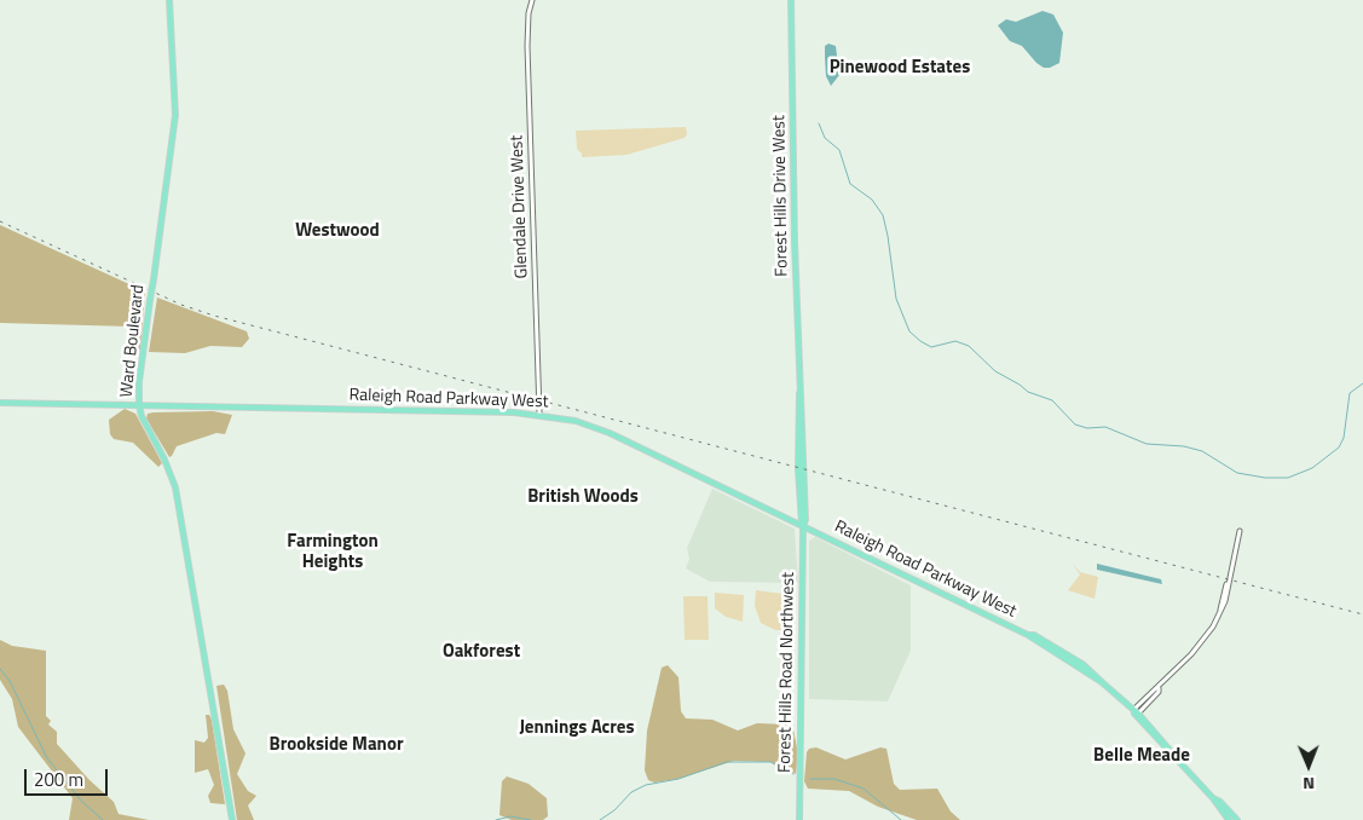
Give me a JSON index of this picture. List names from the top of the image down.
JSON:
{
  "streets": {
    "main road": [
      "Forest Hills Drive West",
      "Ward Boulevard",
      "Raleigh Road Parkway West",
      "Forest Hills Road Northwest"
    ],
    "street": ["Glendale Drive West"]
  },
  "crossings": [
    ["Forest Hills Drive West", "Raleigh Road Parkway West"],
    ["Forest Hills Drive West", "Forest Hills Road Northwest"],
    ["Glendale Drive West", "Raleigh Road Parkway West"],
    ["Ward Boulevard", "Raleigh Road Parkway West"],
    ["Raleigh Road Parkway West", "Forest Hills Road Northwest"]
  ],
  "districts": [
    "Pinewood Estates",
    "Westwood",
    "British Woods",
    "Farmington Heights",
    "Oakforest",
    "Jennings Acres",
    "Brookside Manor",
    "Belle Meade"
  ],
  "scale_bar": "200 m",
  "north": "bottom"
}
